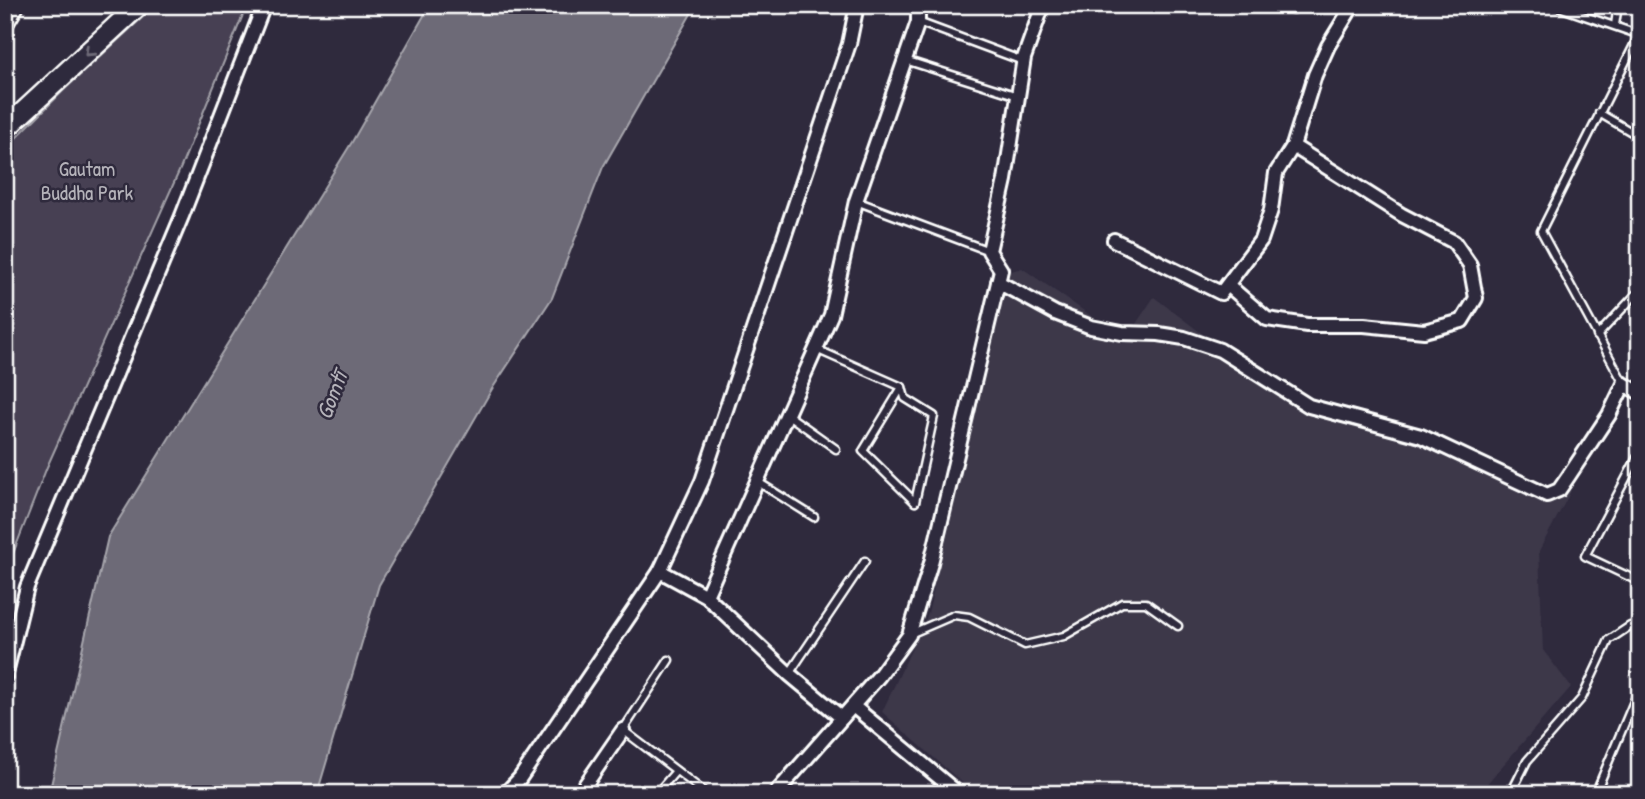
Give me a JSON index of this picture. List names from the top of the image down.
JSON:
{
  "water": ["Gomtī"],
  "parks": ["Gautam Buddha Park"]
}
